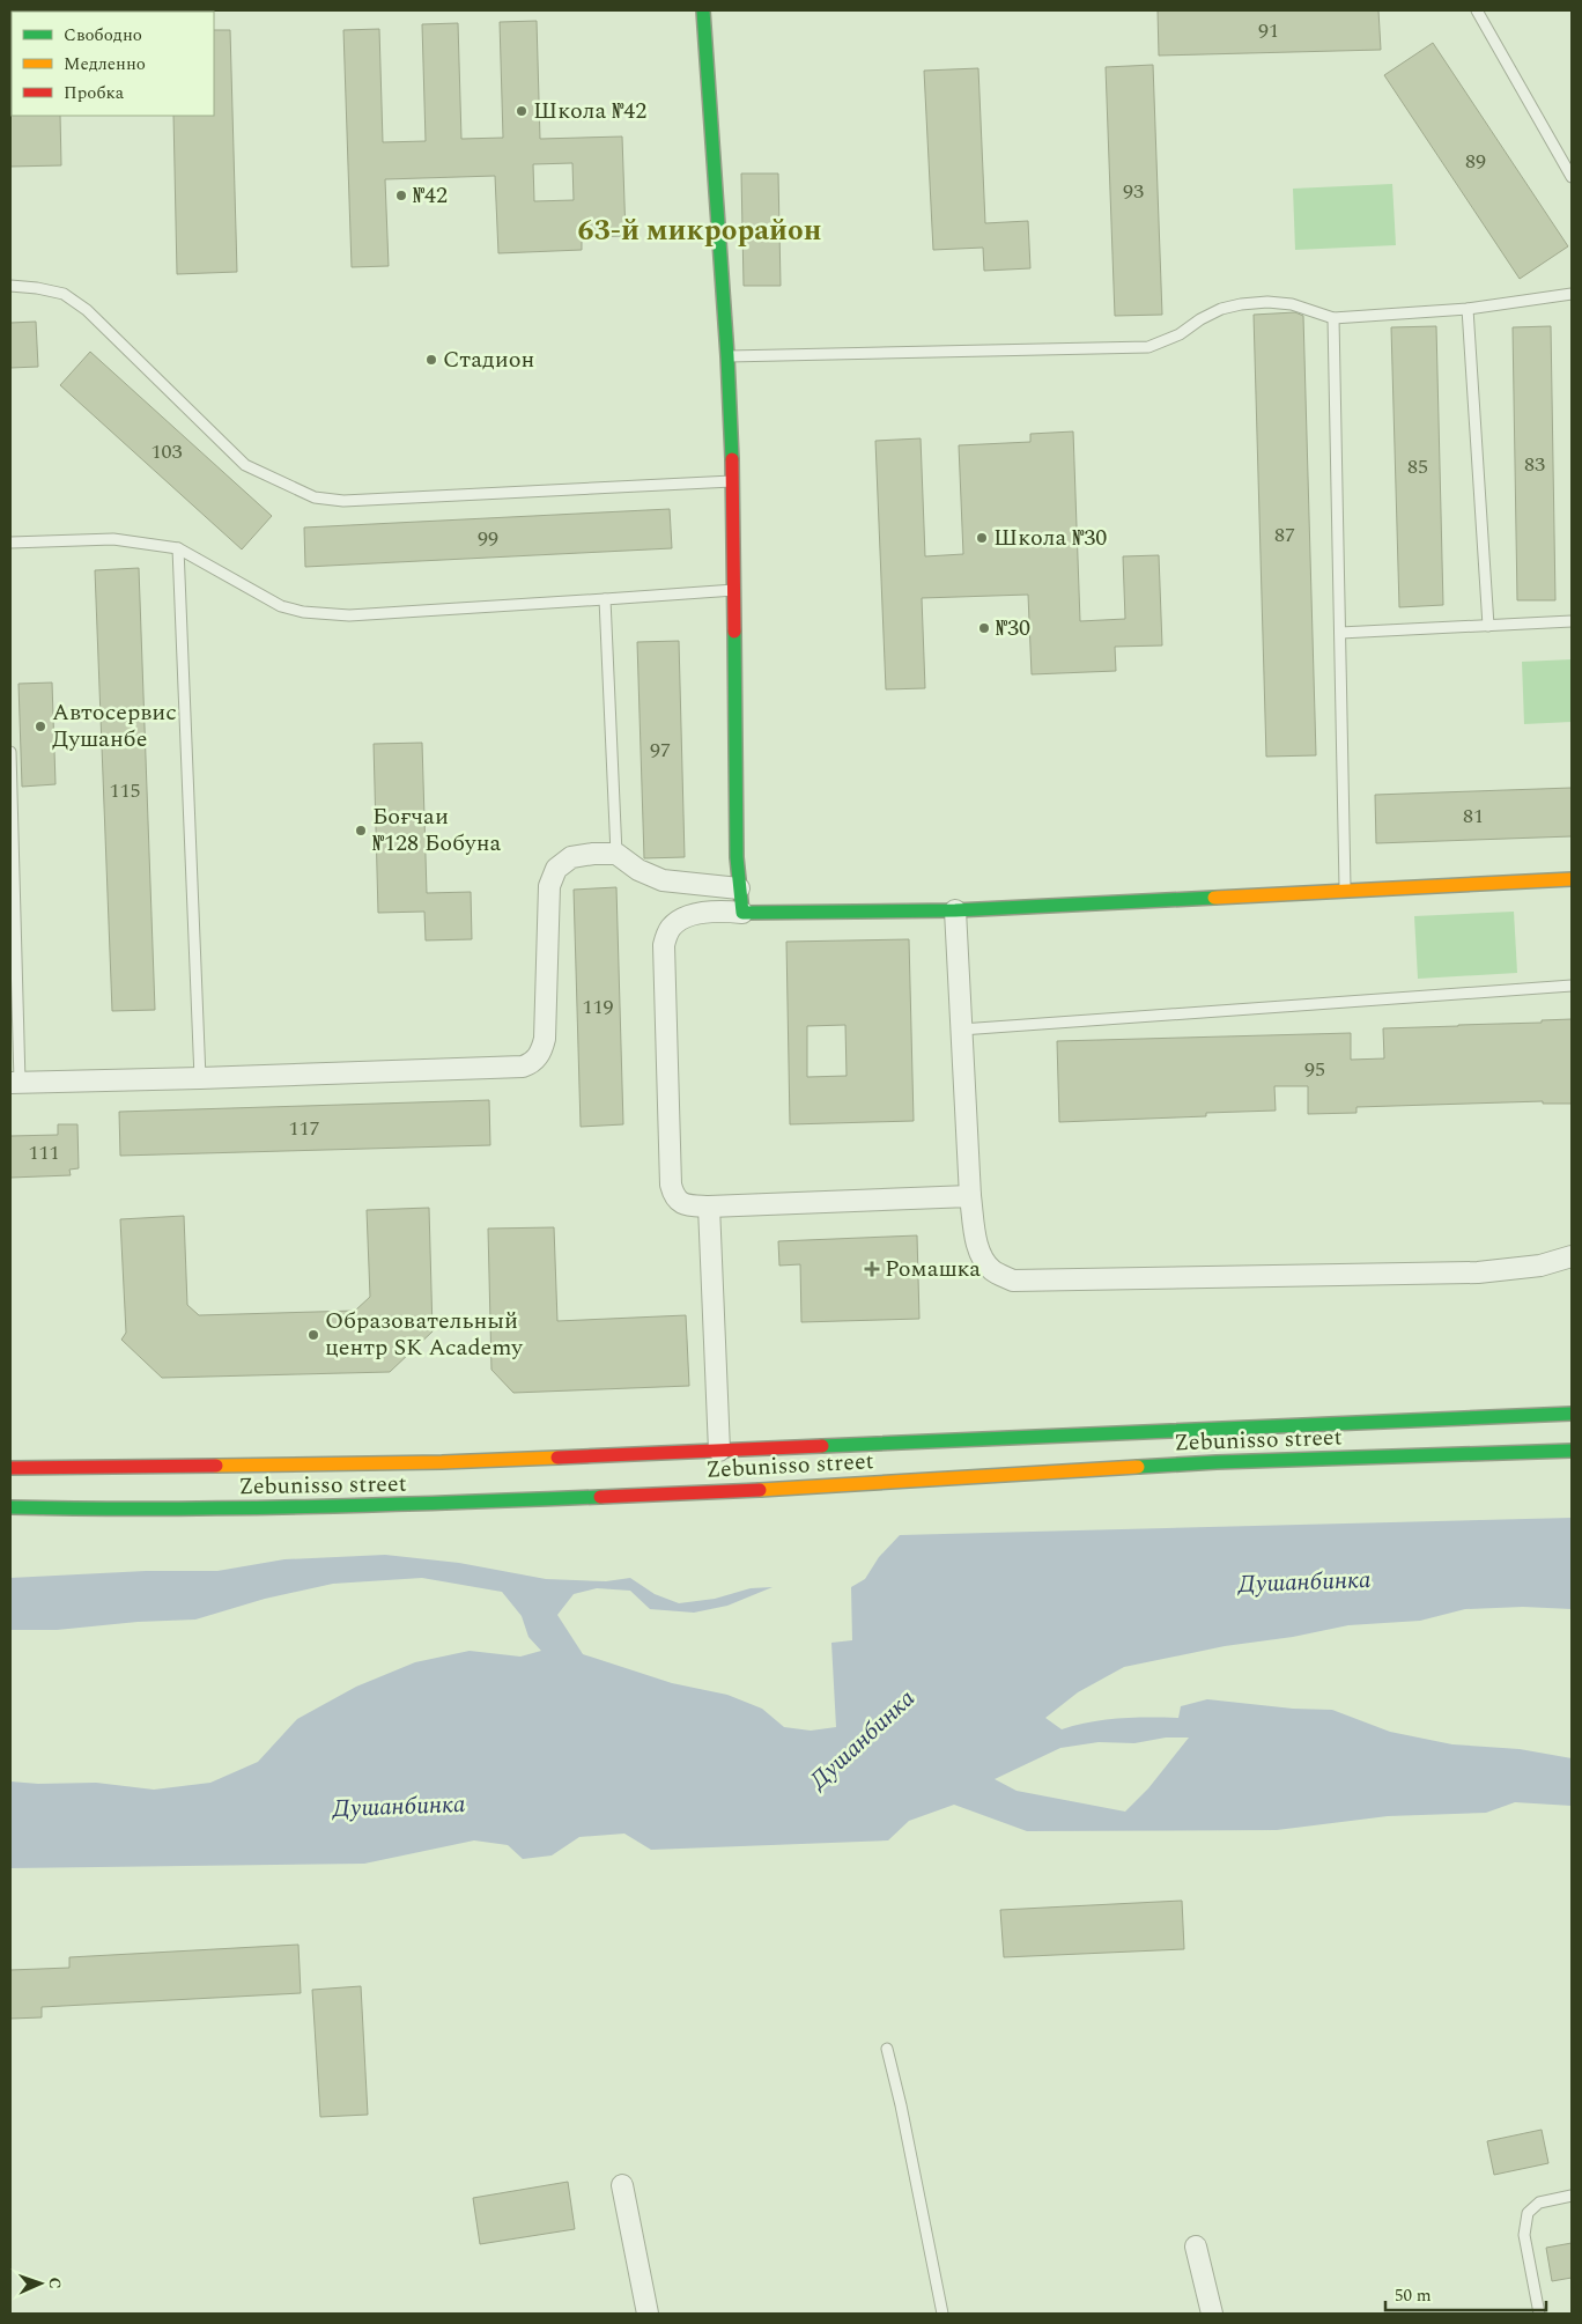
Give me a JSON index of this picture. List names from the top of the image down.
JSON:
{
  "streets": {
    "main road": ["Zebunisso street"]
  },
  "districts": ["63-й микрорайон"],
  "water": ["Душанбинка"],
  "places": {
    "other": [
      "Школа №42",
      "№42",
      "Стадион",
      "Школа №30",
      "№30",
      "Автосервис Душанбе",
      "Боғчаи №128 Бобуна",
      "Образовательный центр SK Academy"
    ],
    "health": ["Ромашка"]
  },
  "house_numbers": [
    "91",
    "89",
    "93",
    "103",
    "83",
    "85",
    "87",
    "99",
    "97",
    "115",
    "81",
    "119",
    "95",
    "117",
    "111"
  ],
  "legend": ["Свободно", "Медленно", "Пробка"],
  "scale_bar": "50 m",
  "north": "right"
}
